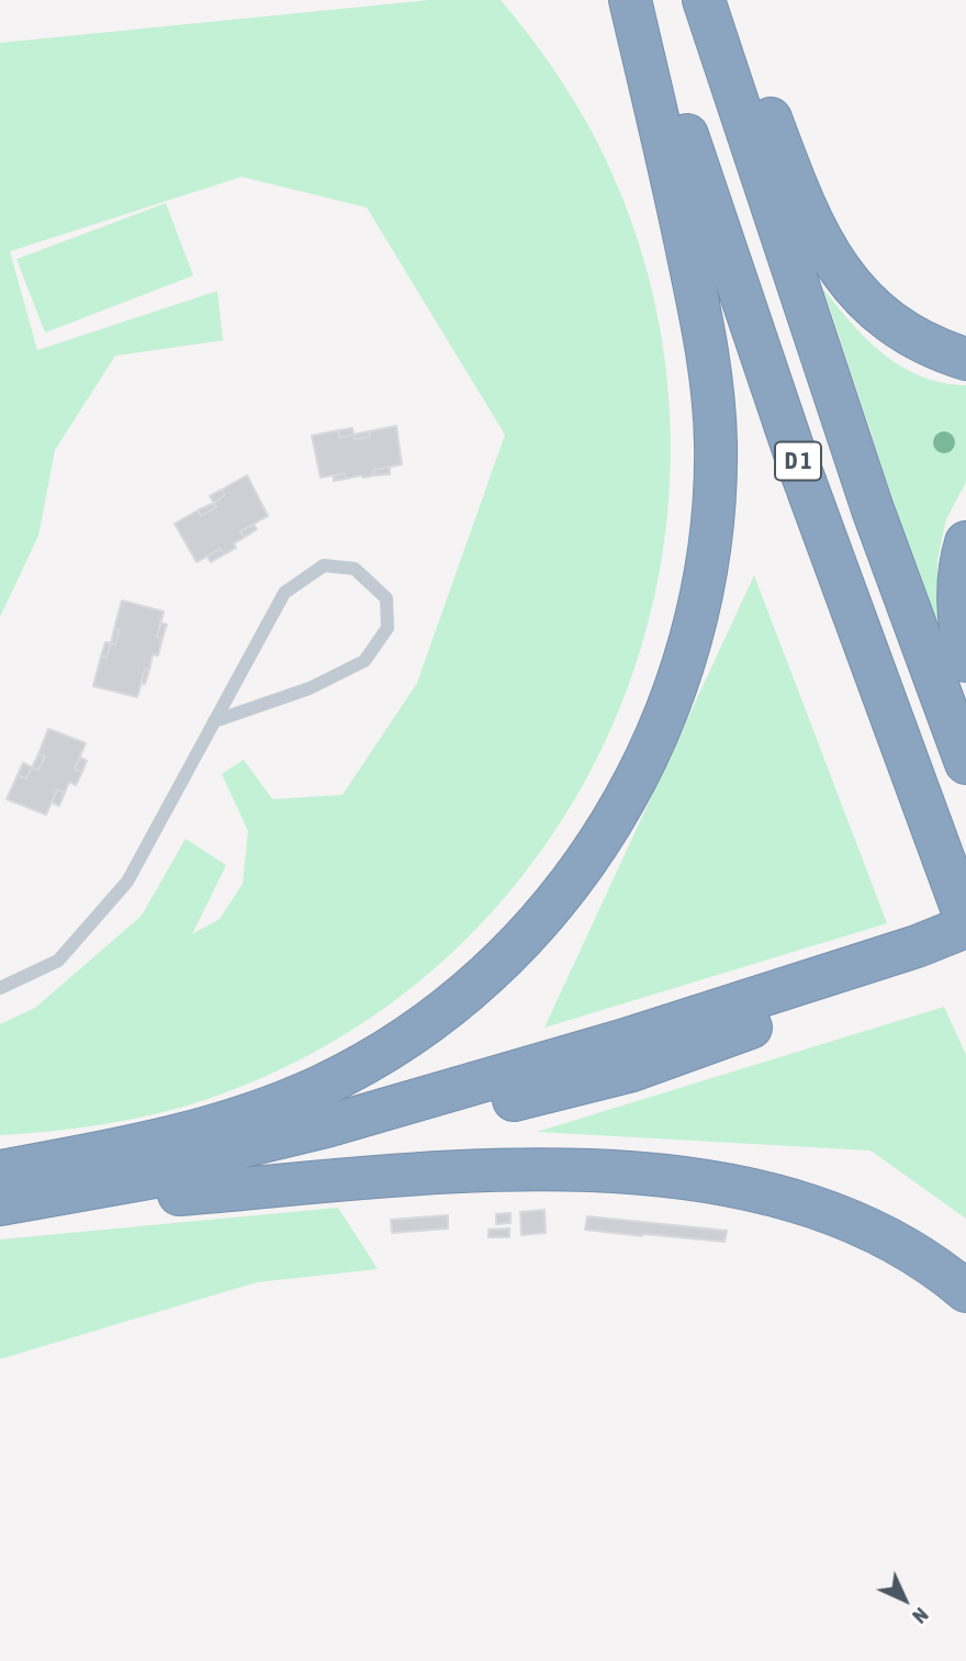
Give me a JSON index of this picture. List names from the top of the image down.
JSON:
{
  "streets": {
    "highway": ["D 1"]
  },
  "north": "bottom right"
}
